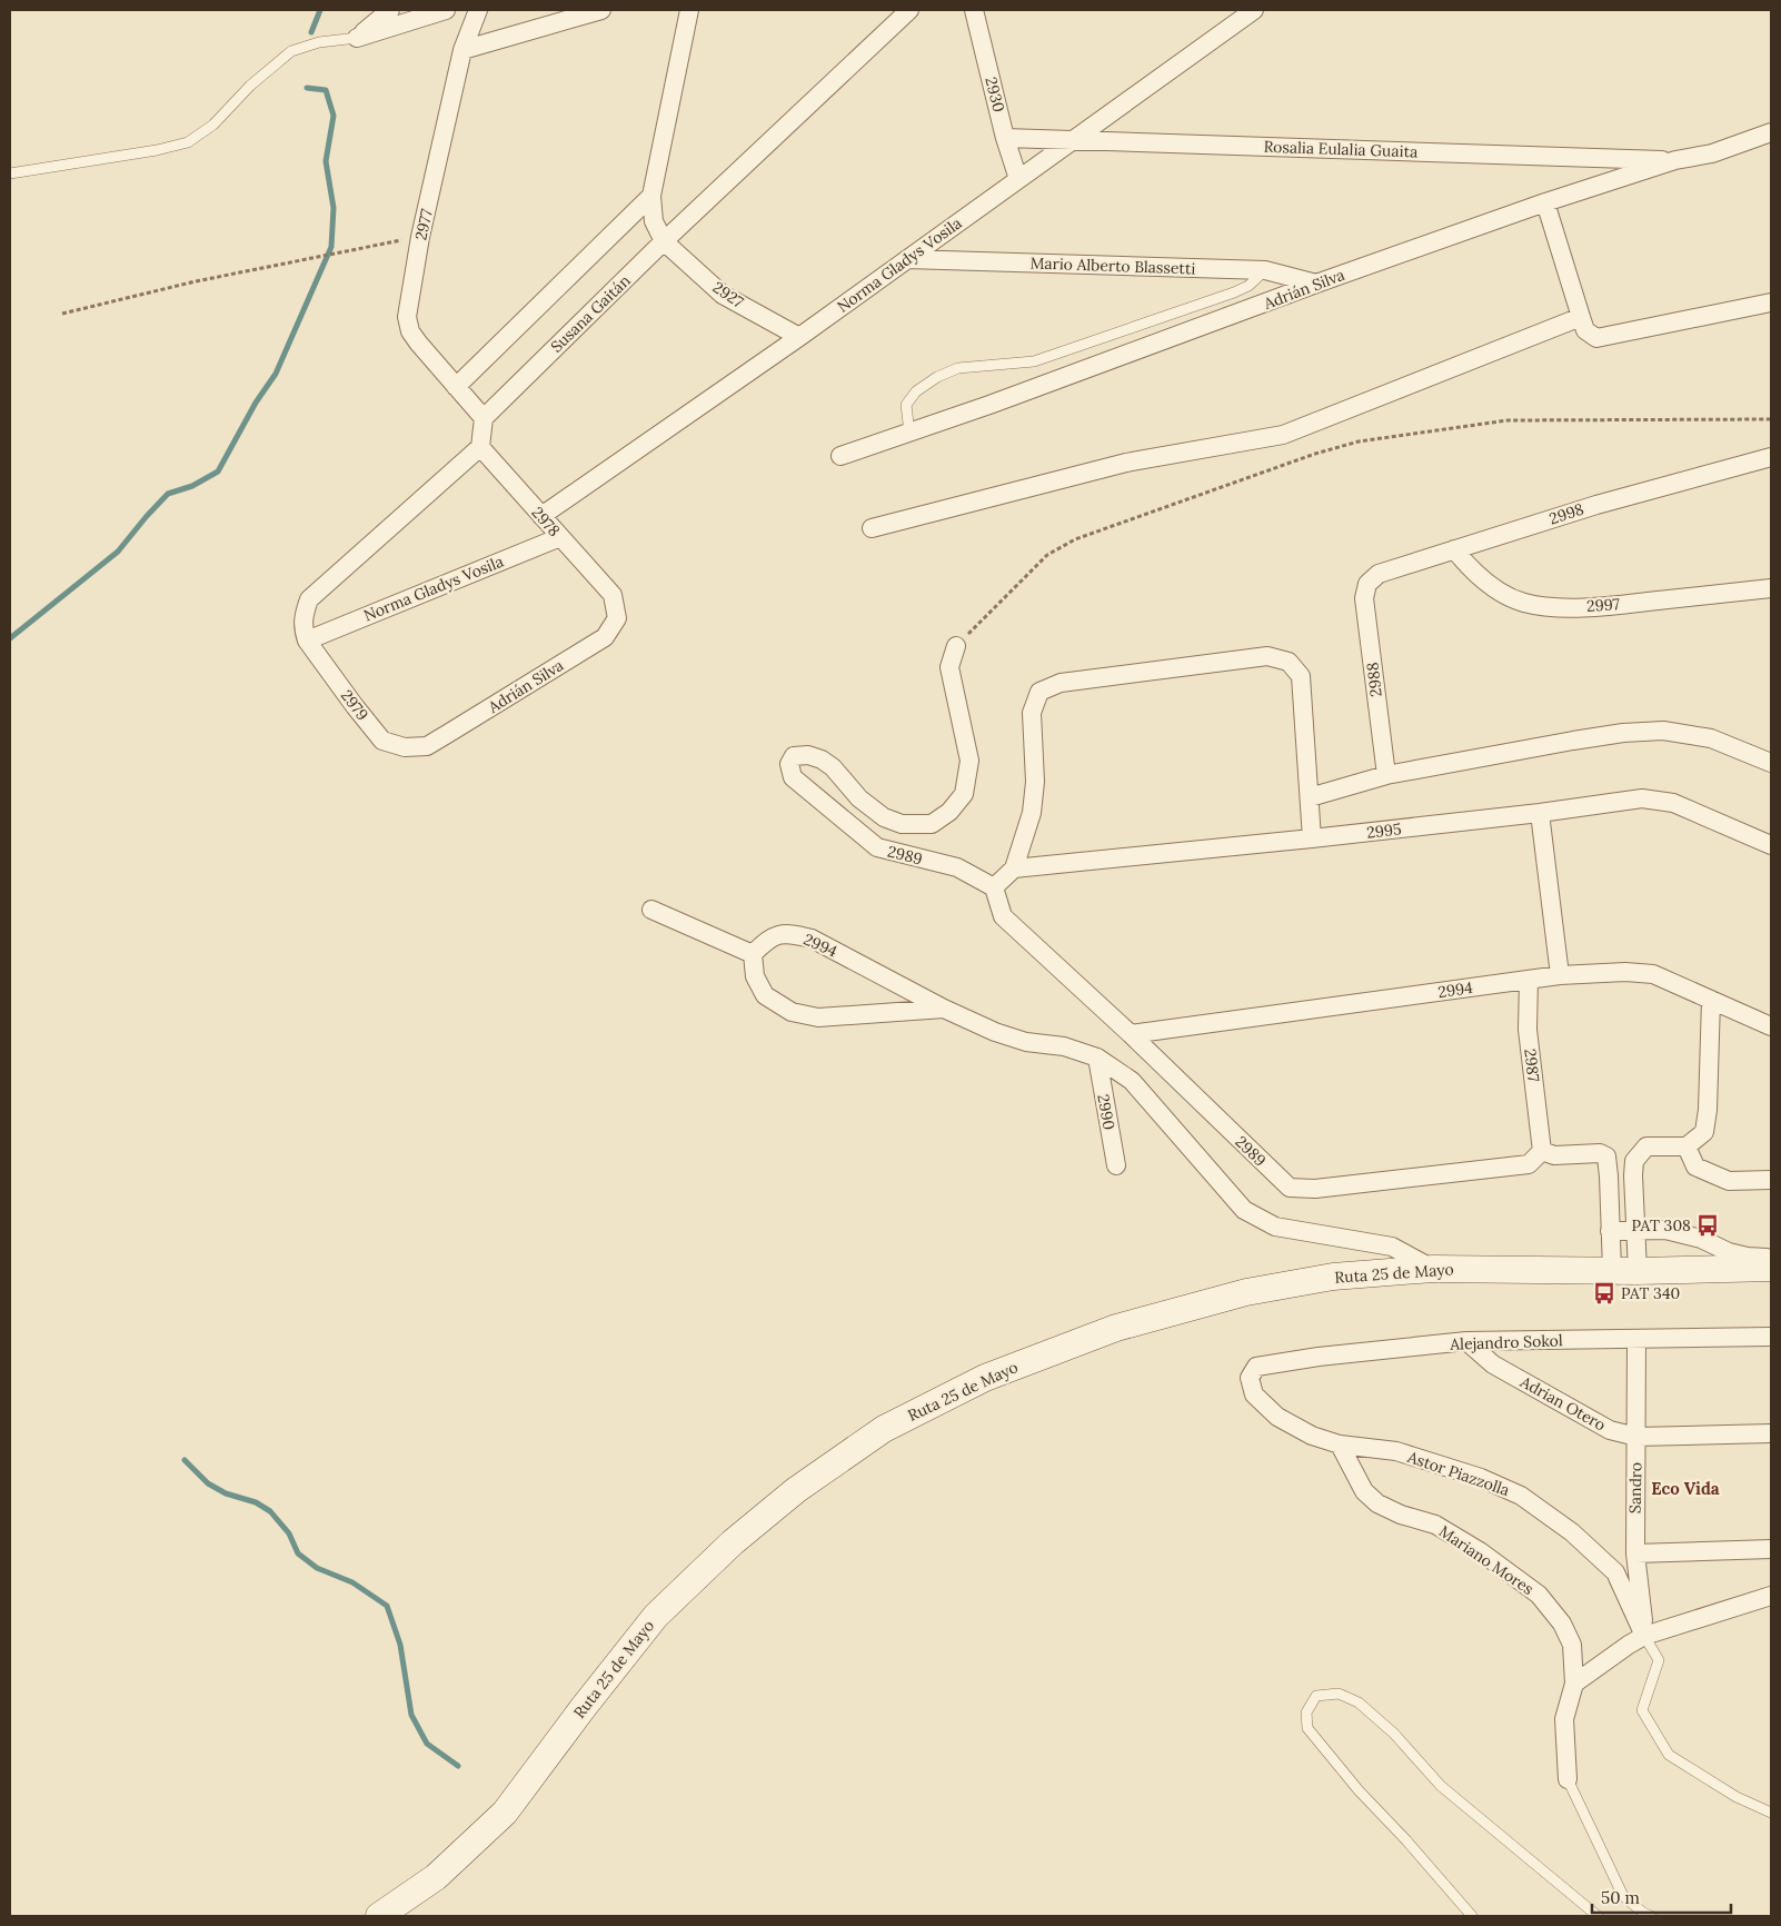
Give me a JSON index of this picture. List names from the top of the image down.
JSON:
{
  "streets": {
    "main road": ["Ruta 25 de Mayo"],
    "street": [
      "2930",
      "Rosalia Eulalia Guaita",
      "2977",
      "Norma Gladys Vosila",
      "Mario Alberto Blassetti",
      "Adrián Silva",
      "2927",
      "Susana Gaitán",
      "2998",
      "2978",
      "2997",
      "2988",
      "2979",
      "2995",
      "2989",
      "2994",
      "2987",
      "2990",
      "Alejandro Sokol",
      "Adrian Otero",
      "Astor Piazzolla",
      "Sandro",
      "Mariano Mores"
    ]
  },
  "crossings": [
    ["2930", "Rosalia Eulalia Guaita"],
    ["2930", "Norma Gladys Vosila"],
    ["Rosalia Eulalia Guaita", "Norma Gladys Vosila"],
    ["Rosalia Eulalia Guaita", "Adrián Silva"],
    ["2977", "Susana Gaitán"],
    ["Norma Gladys Vosila", "Mario Alberto Blassetti"],
    ["Norma Gladys Vosila", "2927"],
    ["Norma Gladys Vosila", "2978"],
    ["Norma Gladys Vosila", "2979"],
    ["Mario Alberto Blassetti", "Adrián Silva"],
    ["Adrián Silva", "2978"],
    ["Adrián Silva", "2979"],
    ["2927", "Susana Gaitán"],
    ["2998", "2997"],
    ["2998", "2988"],
    ["2989", "2994"],
    ["2989", "2987"],
    ["2994", "2987"],
    ["2994", "2990"],
    ["2994", "Ruta 25 de Mayo"],
    ["Alejandro Sokol", "Adrian Otero"],
    ["Alejandro Sokol", "Astor Piazzolla"],
    ["Alejandro Sokol", "Sandro"],
    ["Adrian Otero", "Sandro"],
    ["Astor Piazzolla", "Sandro"],
    ["Astor Piazzolla", "Mariano Mores"]
  ],
  "districts": ["Eco Vida"],
  "places": {
    "bus stop": ["PAT 308", "PAT 340"]
  },
  "scale_bar": "50 m"
}
